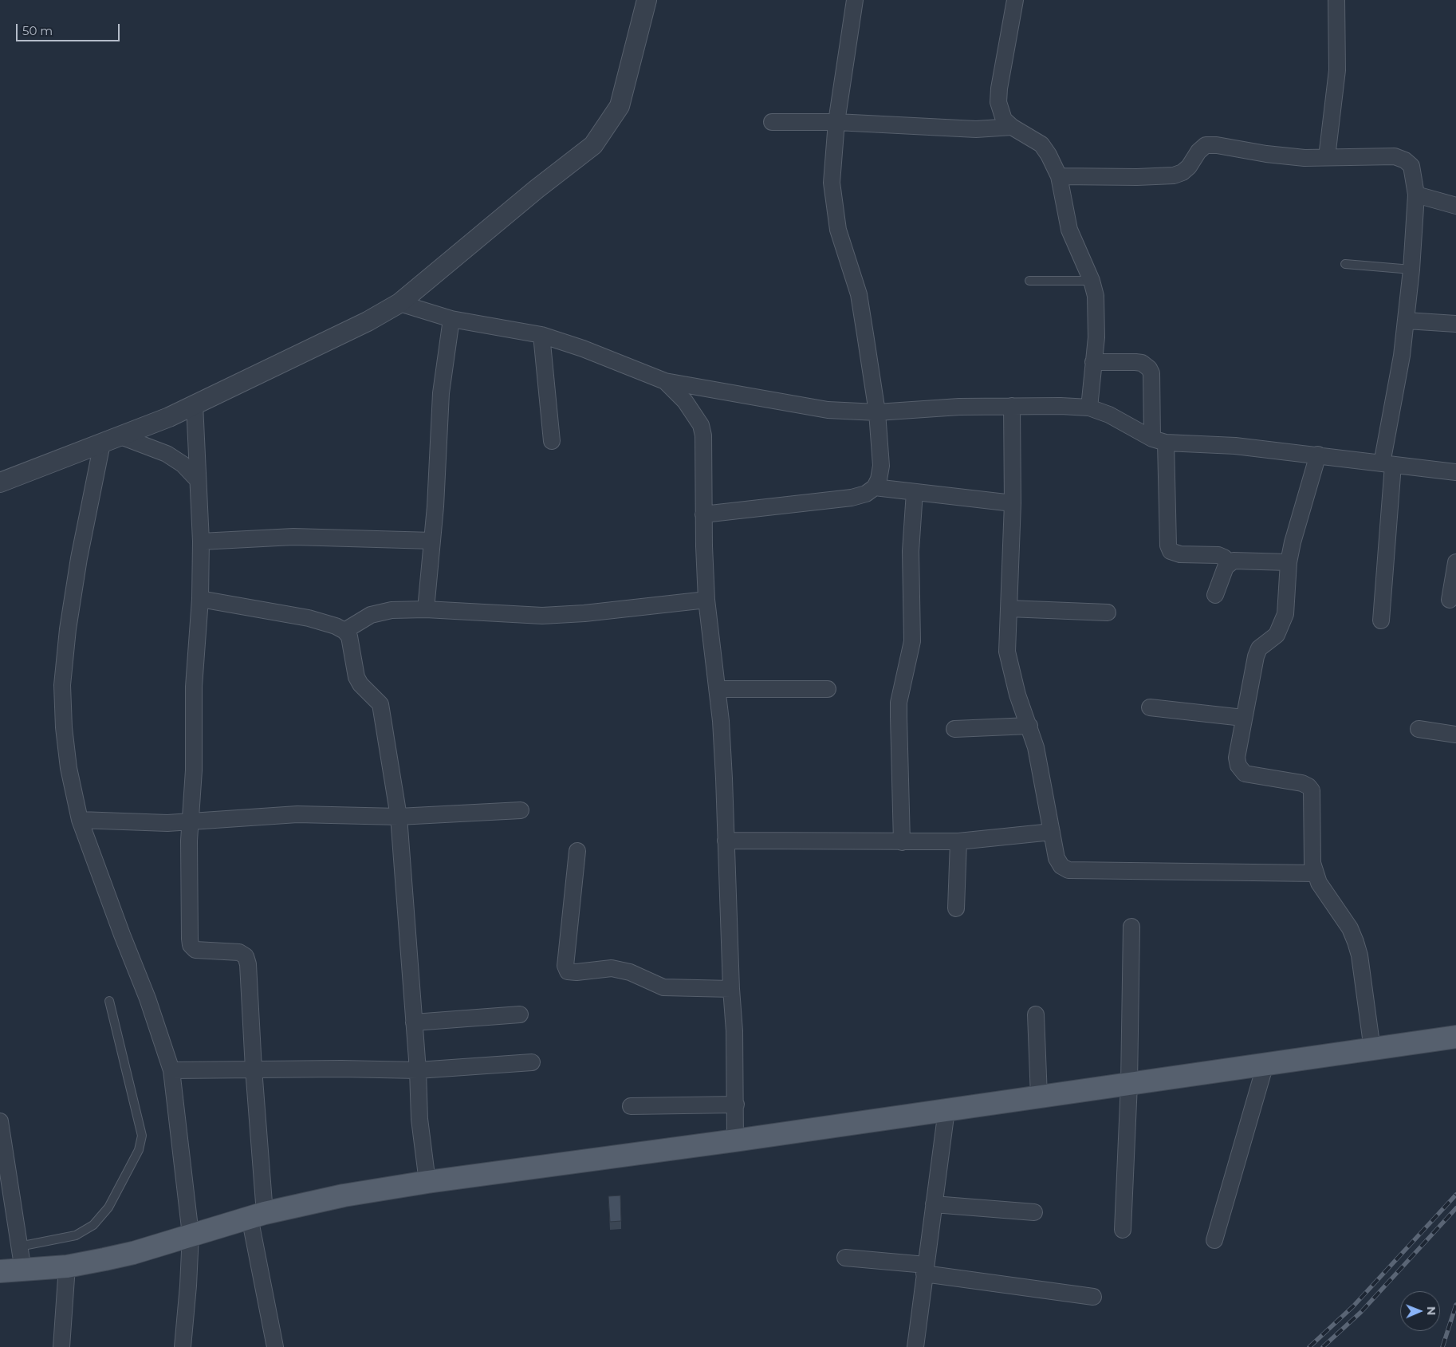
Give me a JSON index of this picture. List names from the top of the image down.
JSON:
{
  "scale_bar": "50 m",
  "north": "right"
}
